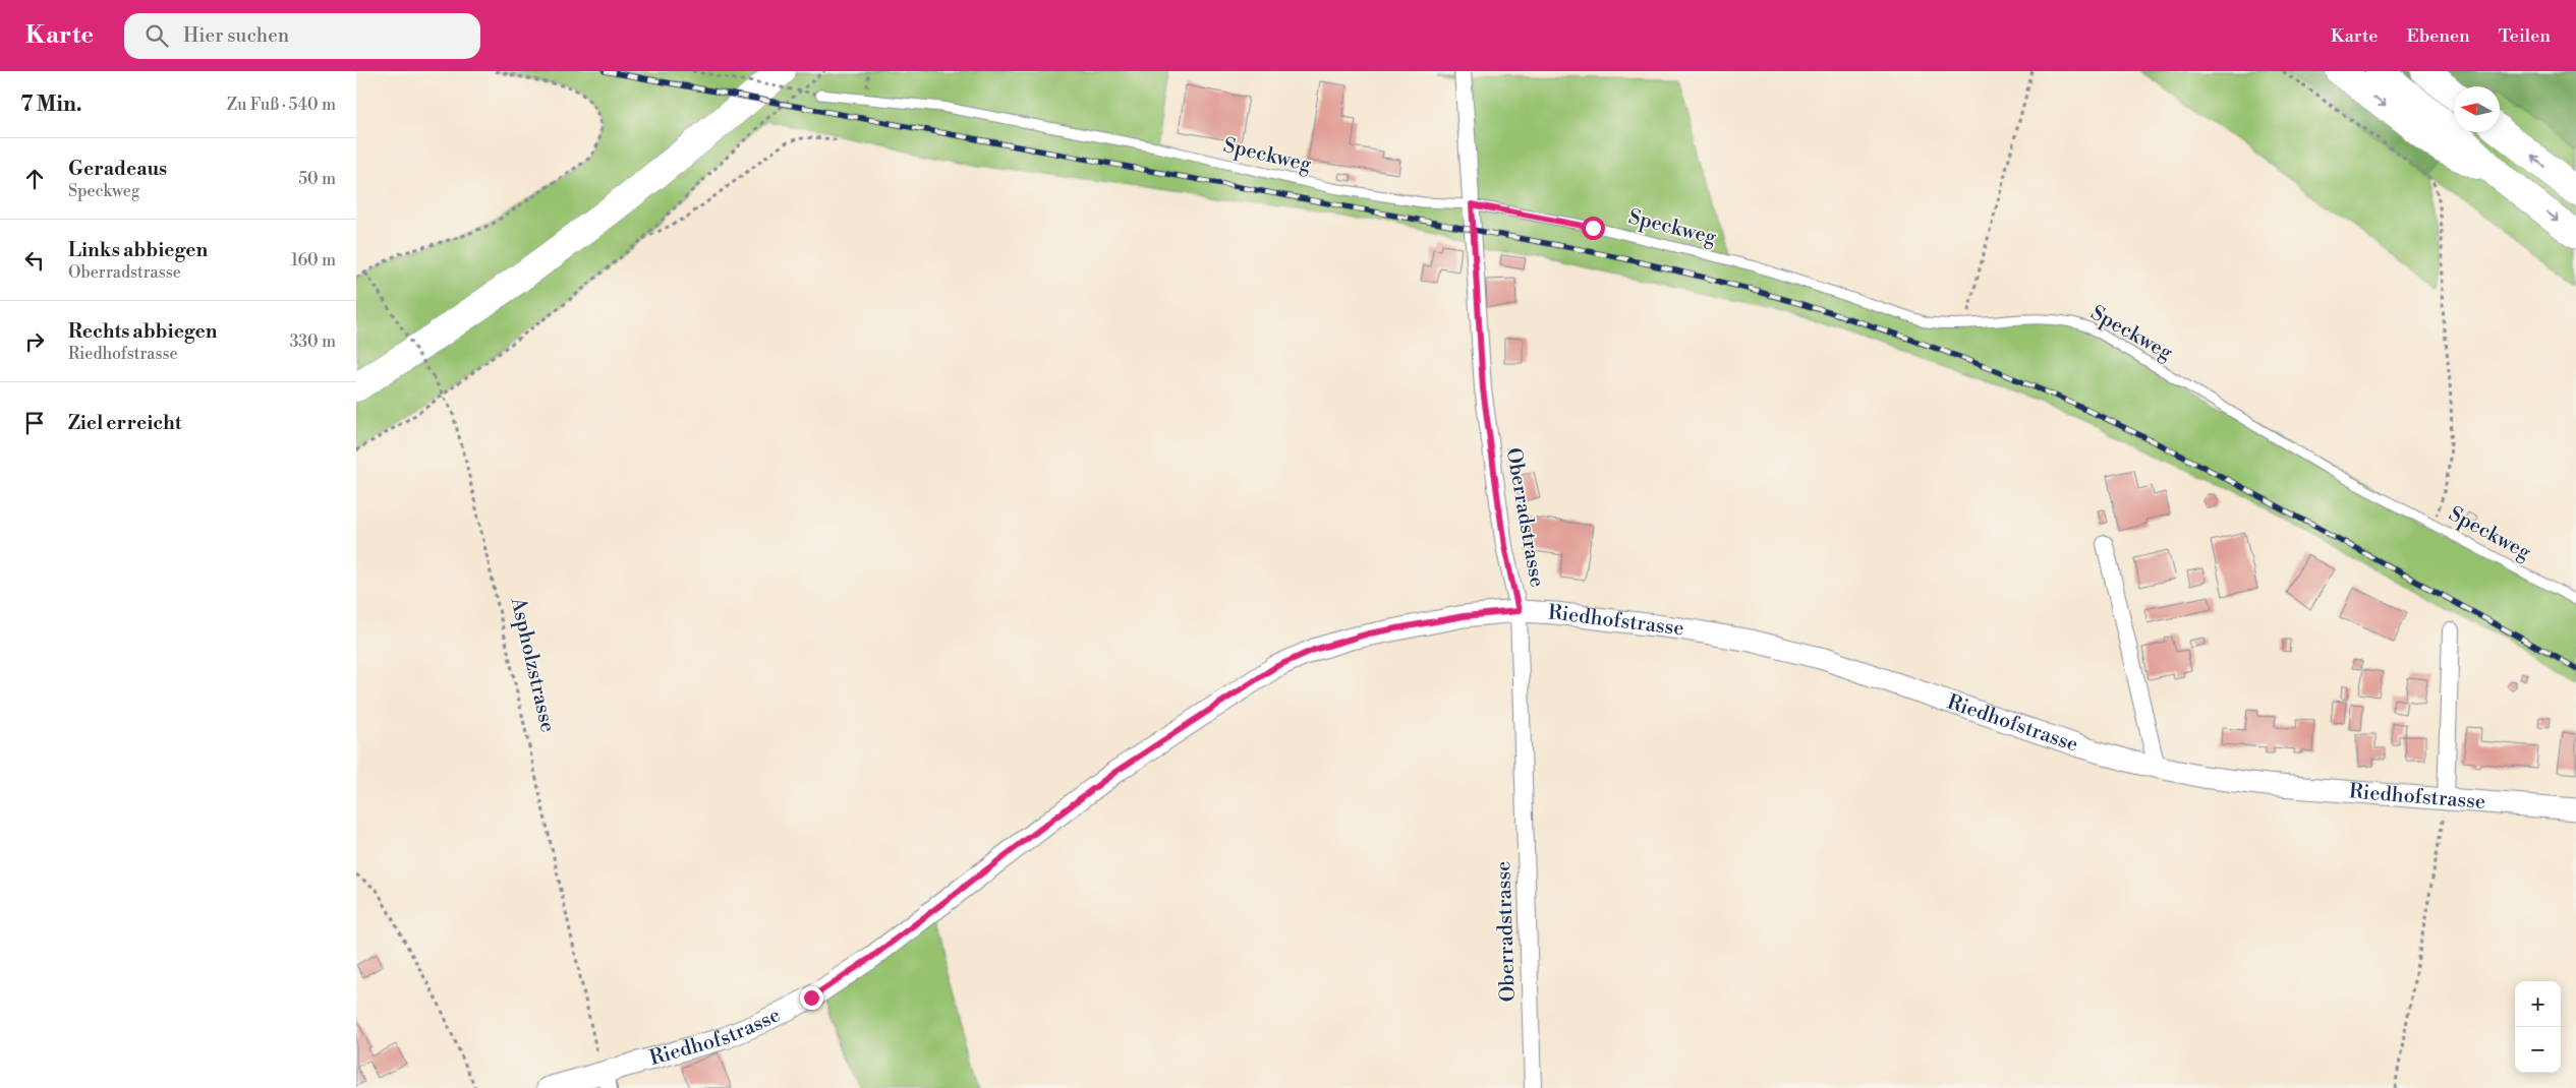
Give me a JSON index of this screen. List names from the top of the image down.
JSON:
{
  "streets": {
    "street": ["Oberradstrasse", "Riedhofstrasse"],
    "lane": ["Speckweg"],
    "path": ["Aspholzstrasse"]
  },
  "crossings": [
    ["Speckweg", "Oberradstrasse"],
    ["Oberradstrasse", "Riedhofstrasse"],
    ["Riedhofstrasse", "Aspholzstrasse"]
  ],
  "north": "left",
  "page": {
    "header": "Karte",
    "search": "Hier suchen",
    "nav": ["Karte", "Ebenen", "Teilen"],
    "heading": ["7 Min.", "Zu Fuß · 540 m"],
    "list": [
      ["Geradeaus", "Speckweg", "50 m"],
      ["Links abbiegen", "Oberradstrasse", "160 m"],
      ["Rechts abbiegen", "Riedhofstrasse", "330 m"],
      "Ziel erreicht"
    ],
    "map_buttons": ["+", "−"]
  }
}
